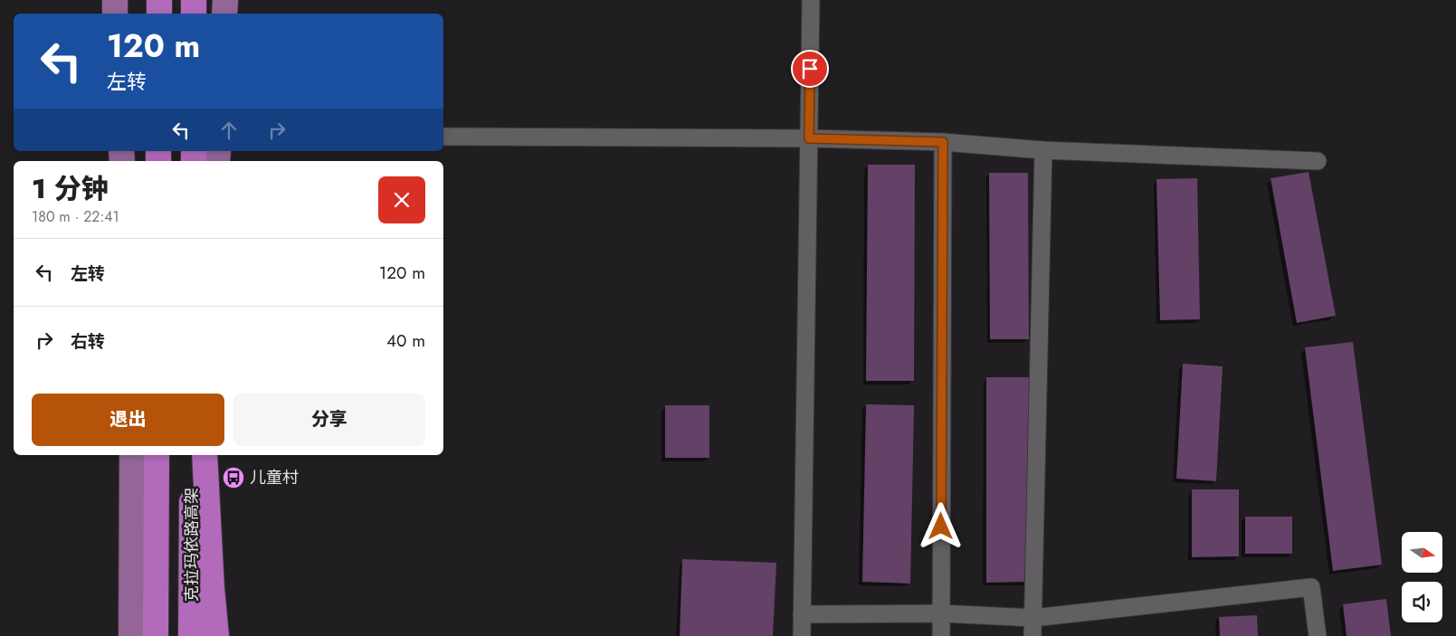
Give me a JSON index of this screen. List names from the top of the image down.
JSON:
{
  "streets": {
    "highway": ["克拉玛依路高架"]
  },
  "places": {
    "bus stop": ["儿童村"]
  },
  "north": "right",
  "page": {
    "turn": ["120 m", "左转"],
    "heading": ["1 分钟", "180 m · 22:41"],
    "list": [
      {
        "name": "左转",
        "value": "120 m"
      },
      {
        "name": "右转",
        "value": "40 m"
      }
    ],
    "buttons": ["退出", "分享"]
  }
}
